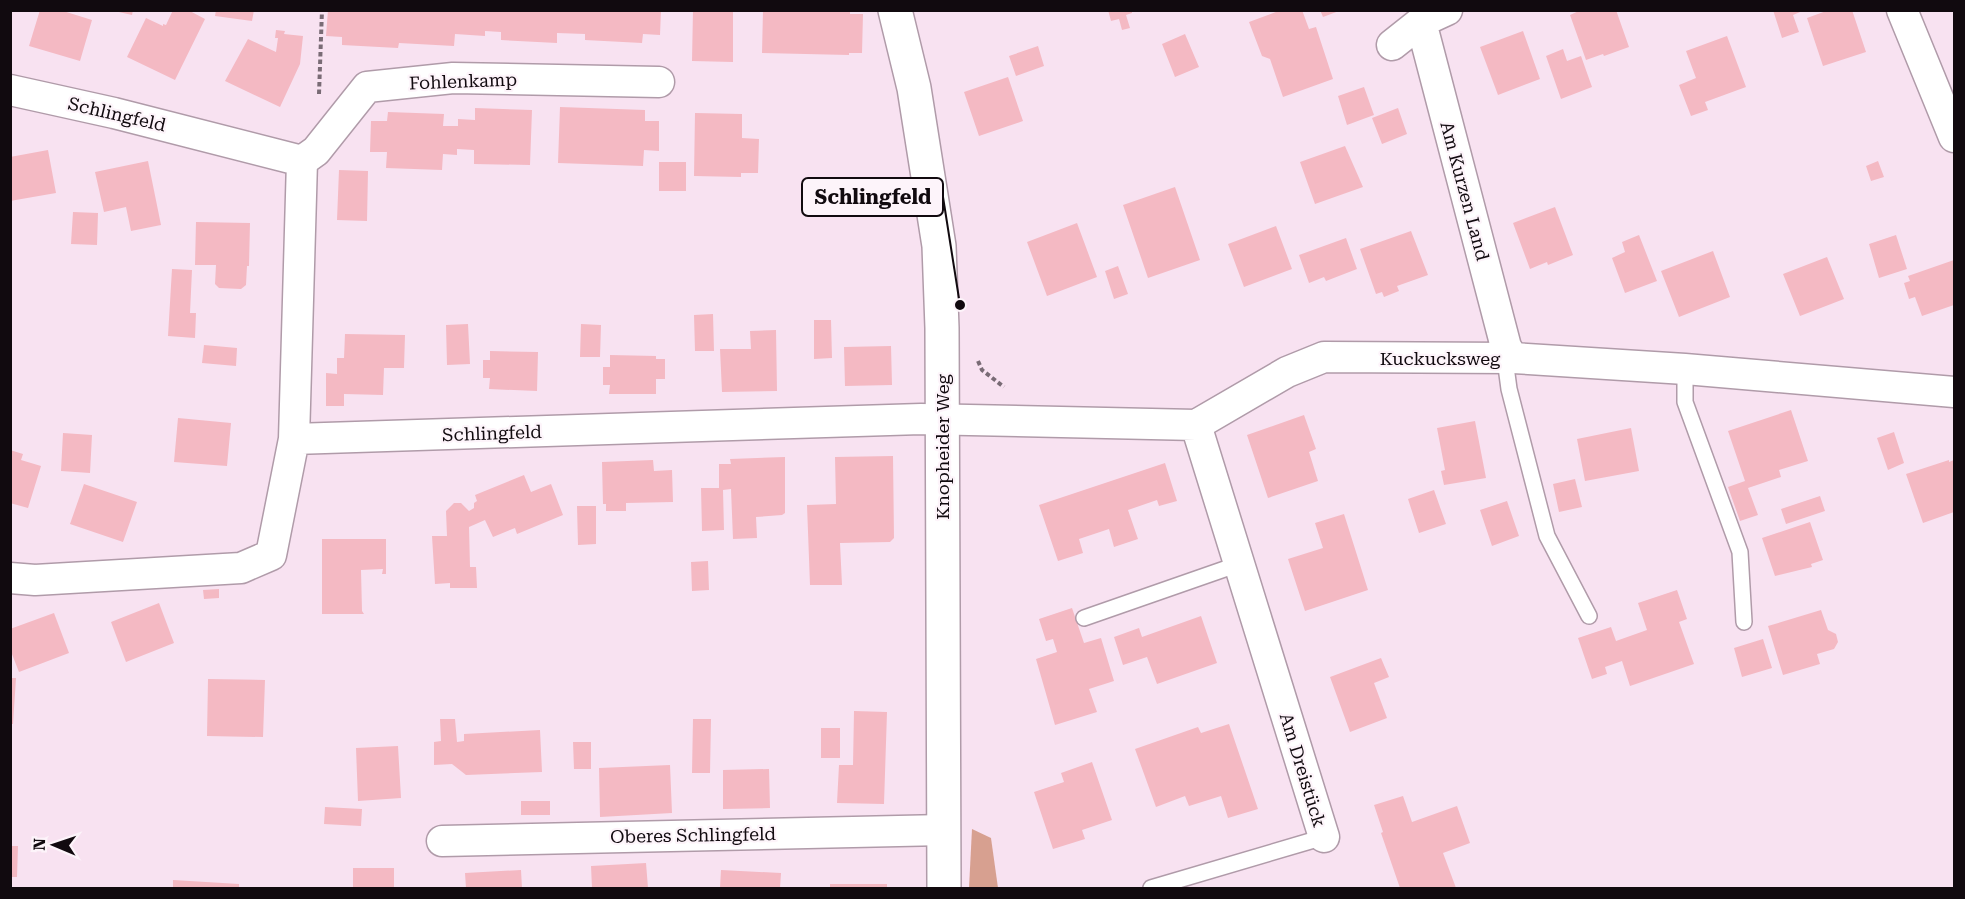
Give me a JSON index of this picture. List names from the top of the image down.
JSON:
{
  "streets": {
    "main road": ["Knopheider Weg"],
    "street": [
      "Fohlenkamp",
      "Schlingfeld",
      "Am Kurzen Land",
      "Kuckucksweg",
      "Am Dreistück",
      "Oberes Schlingfeld"
    ]
  },
  "crossings": [
    ["Fohlenkamp", "Schlingfeld"],
    ["Schlingfeld", "Knopheider Weg"],
    ["Am Kurzen Land", "Kuckucksweg"],
    ["Kuckucksweg", "Am Dreistück"],
    ["Knopheider Weg", "Oberes Schlingfeld"]
  ],
  "places": ["Schlingfeld"],
  "north": "left"
}
